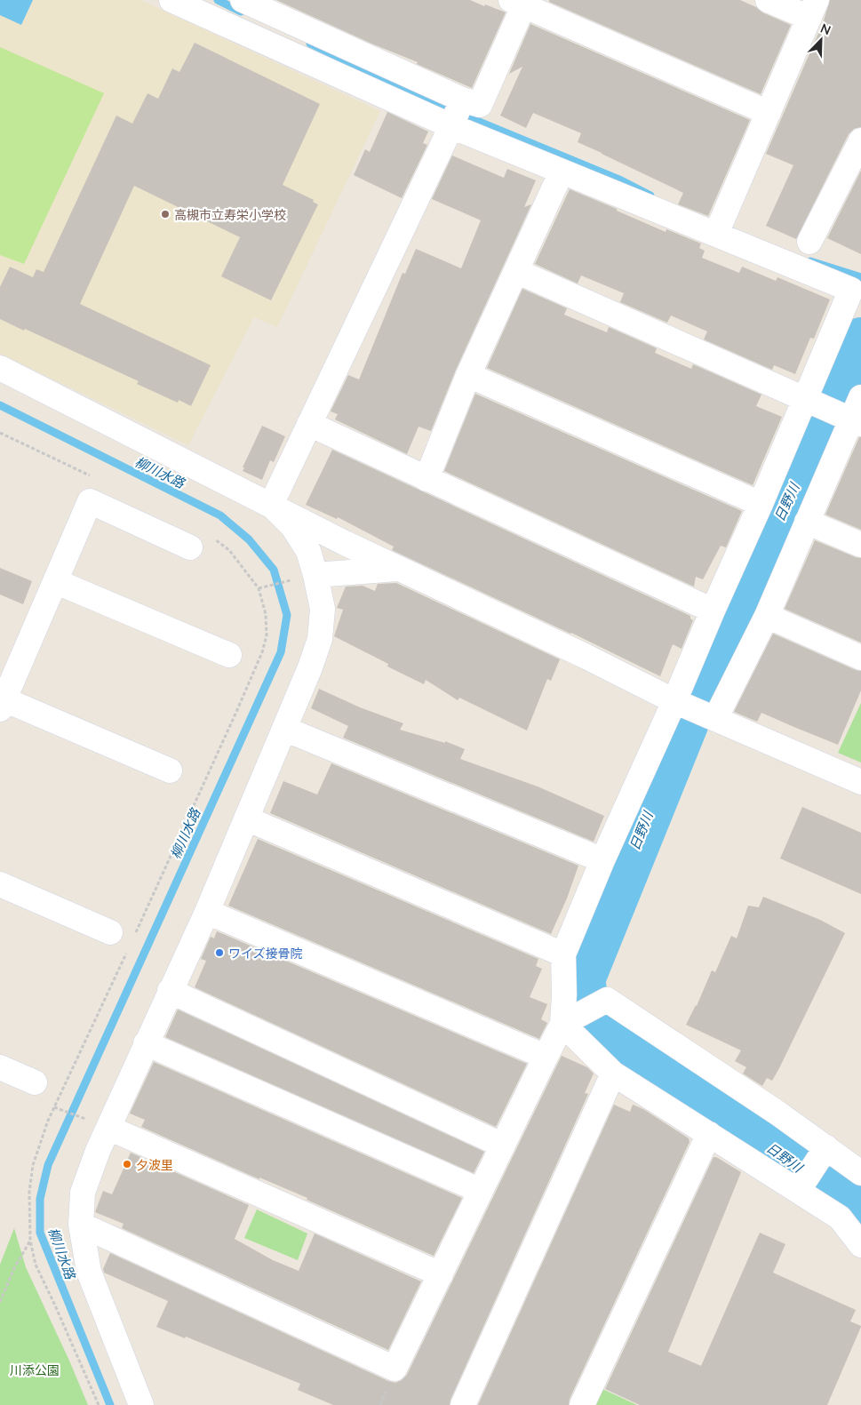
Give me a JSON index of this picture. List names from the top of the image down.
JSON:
{
  "water": ["柳川水路", "日野川"],
  "parks": ["川添公園"],
  "places": ["高槻市立寿栄小学校", "ワイズ接骨院", "夕波里"],
  "north": "top right"
}
